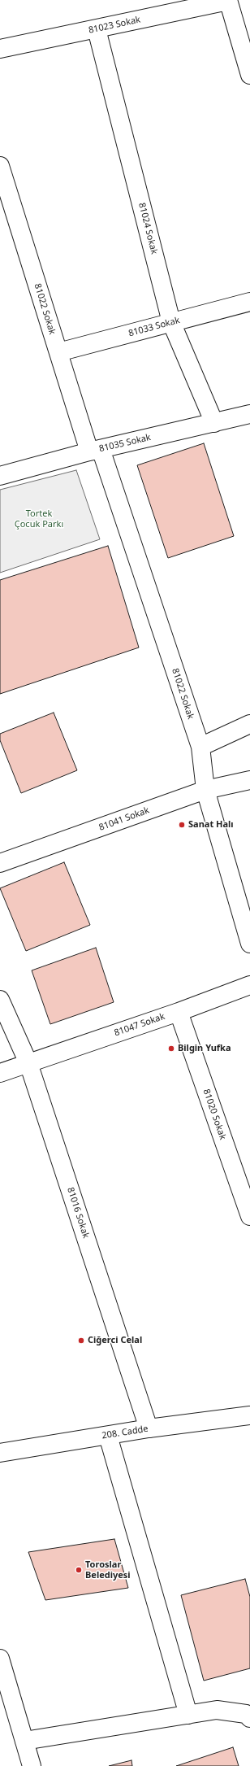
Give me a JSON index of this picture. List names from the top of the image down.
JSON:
{
  "streets": {
    "street": [
      "81023 Sokak",
      "81024 Sokak",
      "81022 Sokak",
      "81033 Sokak",
      "81035 Sokak",
      "81041 Sokak",
      "81047 Sokak",
      "81020 Sokak",
      "81016 Sokak",
      "208. Cadde"
    ]
  },
  "crossings": [
    ["81023 Sokak", "81024 Sokak"],
    ["81024 Sokak", "81033 Sokak"],
    ["81024 Sokak", "81035 Sokak"],
    ["81022 Sokak", "81033 Sokak"],
    ["81022 Sokak", "81035 Sokak"],
    ["81022 Sokak", "81041 Sokak"],
    ["81047 Sokak", "81020 Sokak"],
    ["81047 Sokak", "81016 Sokak"],
    ["81016 Sokak", "208. Cadde"]
  ],
  "parks": ["Tortek Çocuk Parkı"],
  "places": [
    "Sanat Halı",
    "Bilgin Yufka",
    "Ciğerci Celal",
    "Toroslar Belediyesi"
  ]
}
